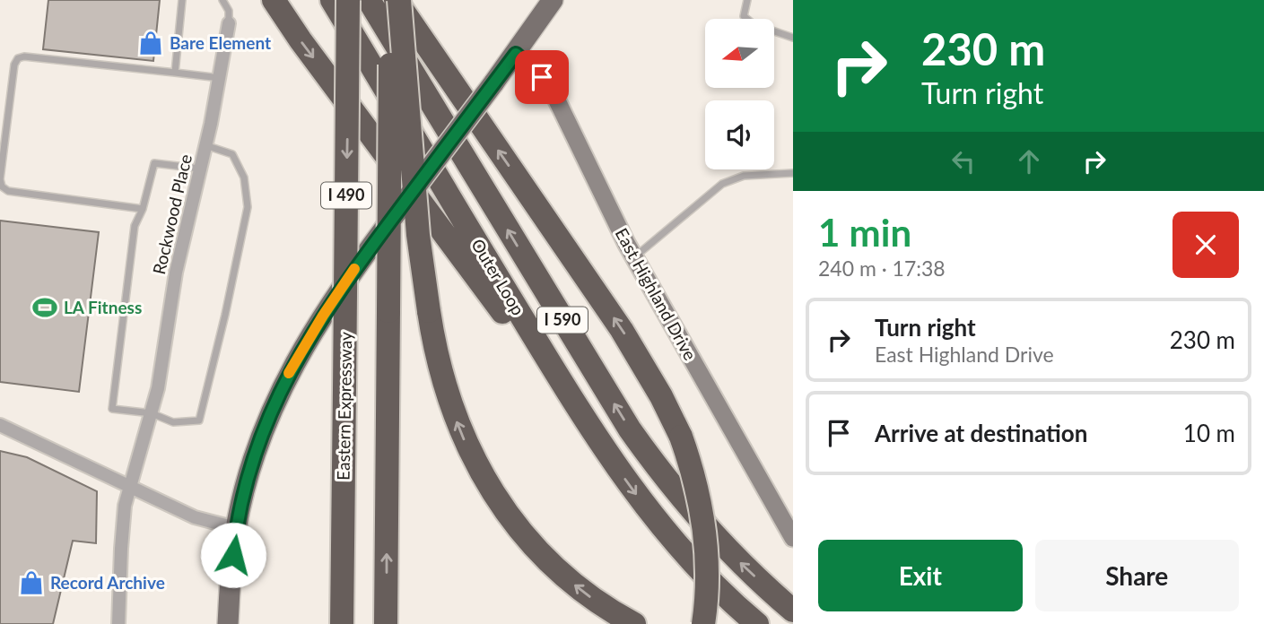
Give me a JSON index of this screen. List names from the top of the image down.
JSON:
{
  "streets": {
    "highway": [
      "I 490",
      "Outer Loop",
      "I 590",
      "Eastern Expressway"
    ],
    "street": ["Rockwood Place", "East Highland Drive"]
  },
  "crossings": [
    ["I 490", "Outer Loop"],
    ["I 490", "Eastern Expressway"],
    ["Outer Loop", "Eastern Expressway"]
  ],
  "places": {
    "shop": ["Bare Element", "Record Archive"],
    "sports": ["LA Fitness"]
  },
  "north": "left",
  "page": {
    "turn": ["230 m", "Turn right"],
    "heading": ["1 min", "240 m · 17:38"],
    "list": [
      {
        "name": "Turn right",
        "note": "East Highland Drive",
        "value": "230 m"
      },
      {
        "name": "Arrive at destination",
        "value": "10 m"
      }
    ],
    "buttons": ["Exit", "Share"]
  }
}
